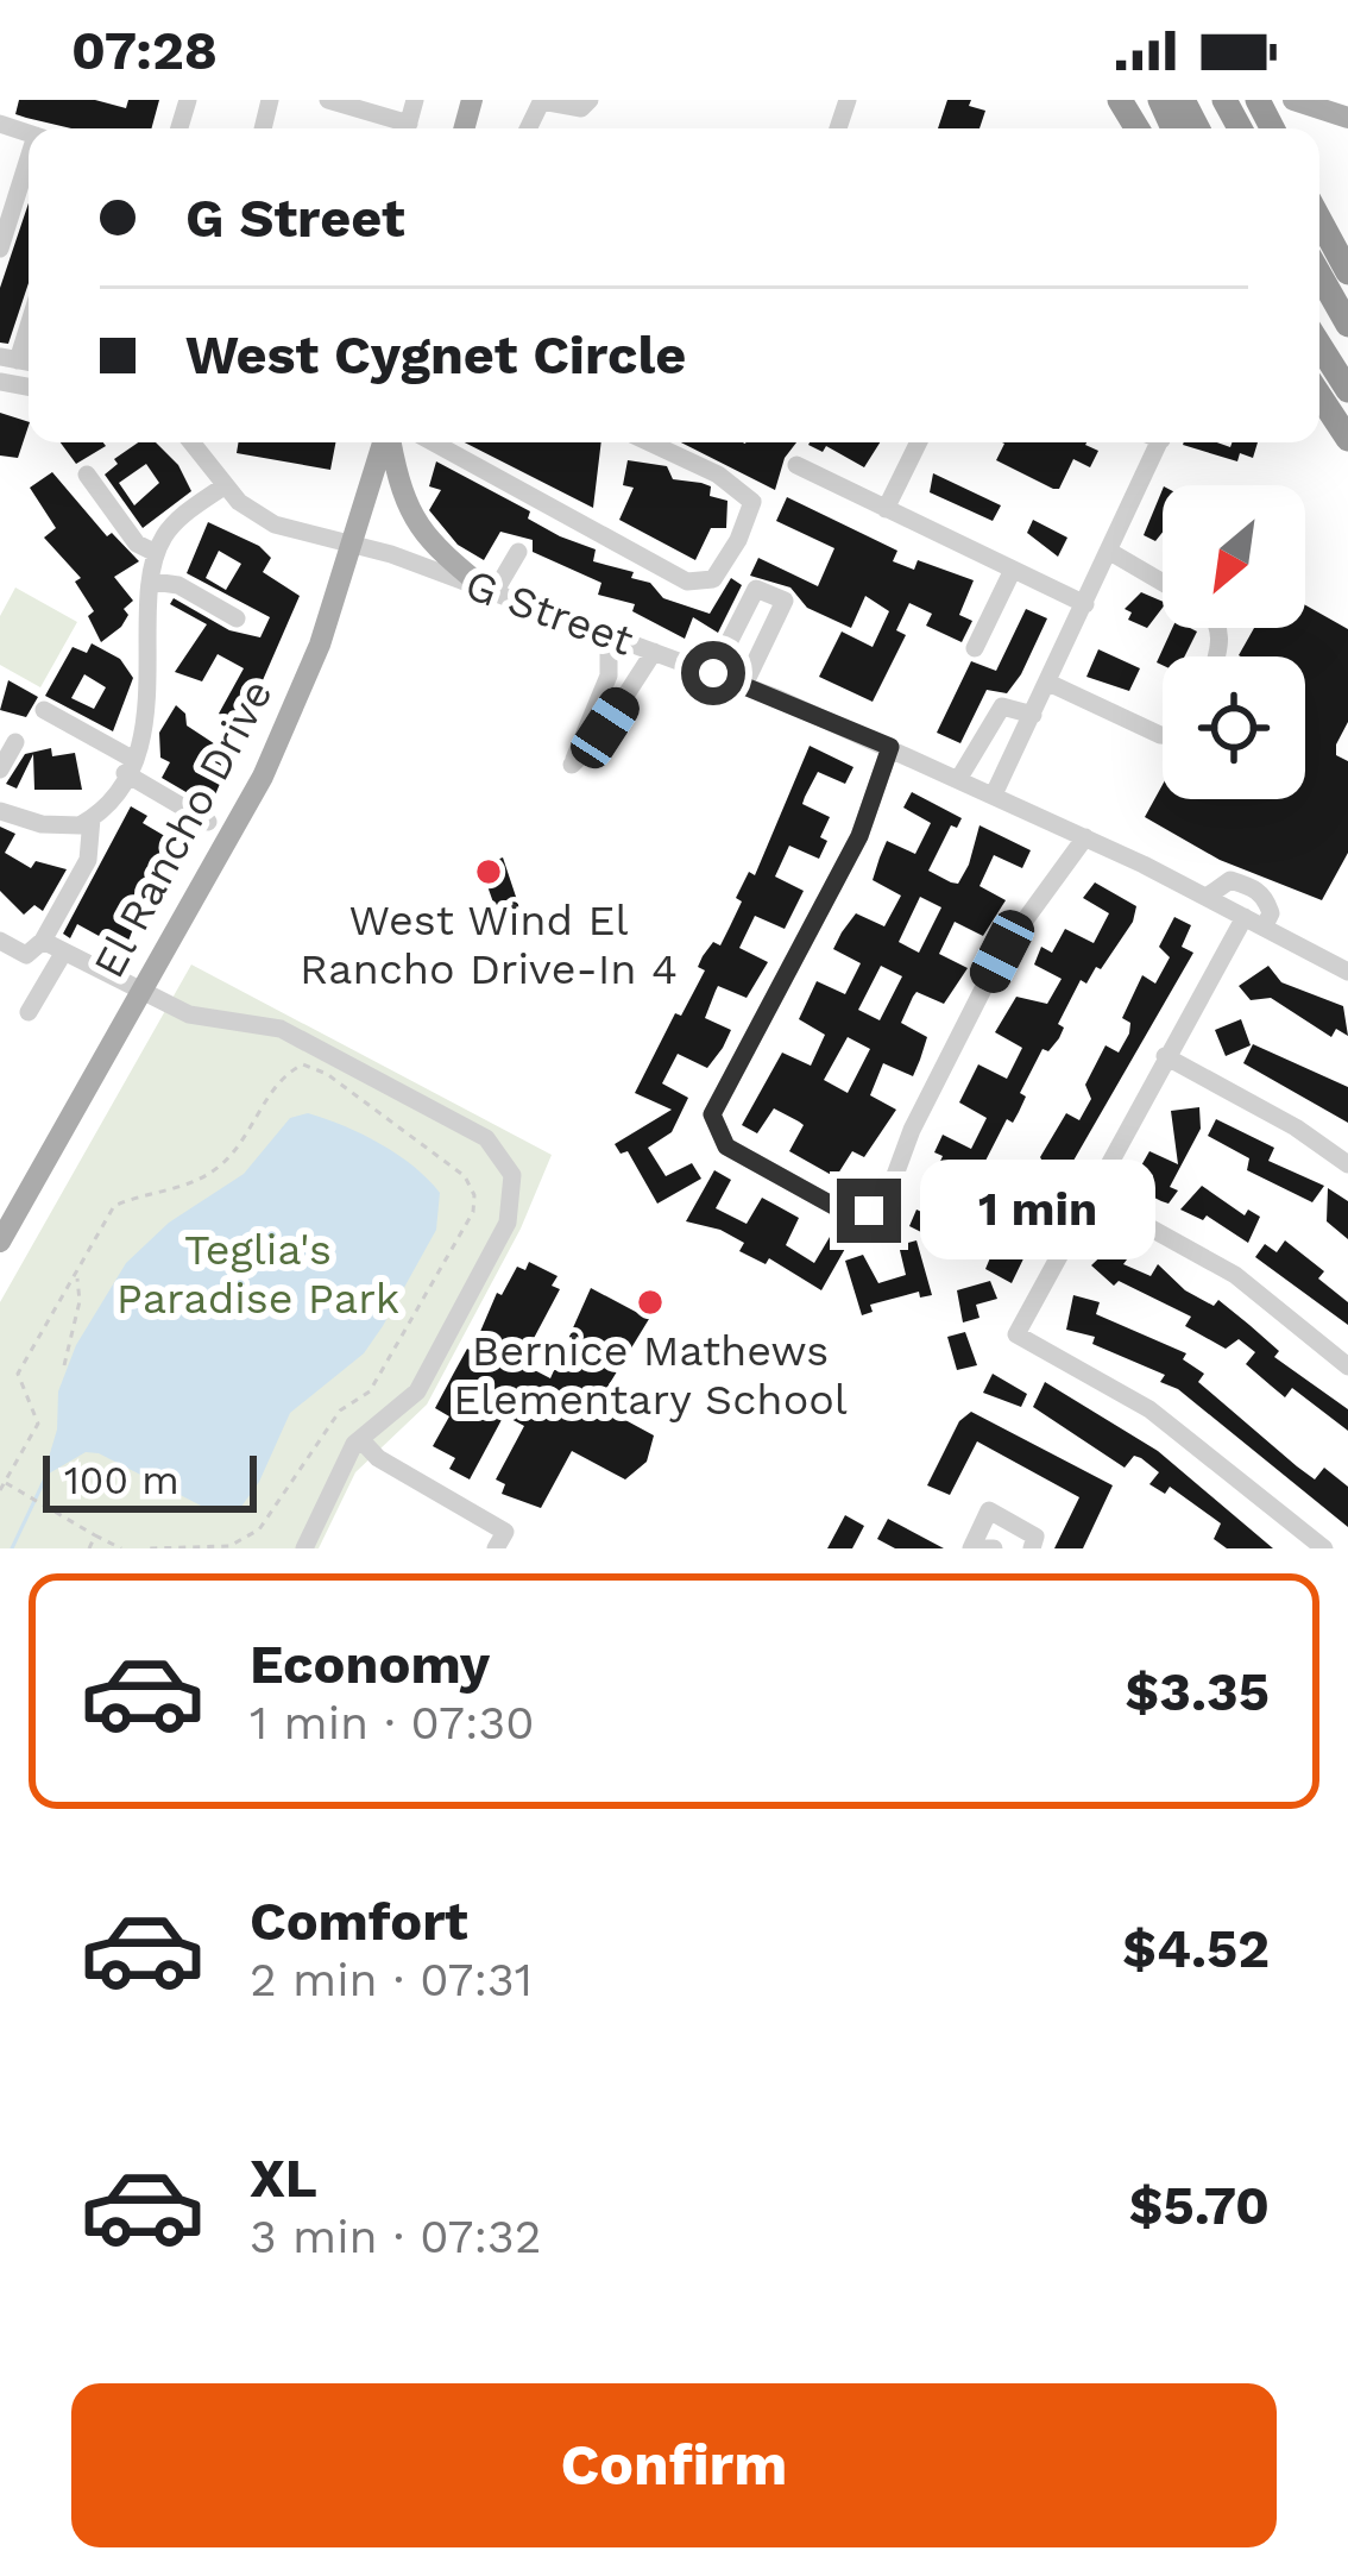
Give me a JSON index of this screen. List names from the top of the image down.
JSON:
{
  "streets": {
    "main road": ["El Rancho Drive"],
    "street": ["G Street"]
  },
  "crossings": [
    ["G Street", "El Rancho Drive"]
  ],
  "parks": ["Teglia's Paradise Park"],
  "places": ["West Wind El Rancho Drive-In 4", "Bernice Mathews Elementary School"],
  "scale_bar": "100 m",
  "north": "bottom left",
  "page": {
    "status": "07:28",
    "banner": ["G Street", "West Cygnet Circle"],
    "bubble": "1 min",
    "scale": "100 m",
    "list": [
      {
        "name": "Economy",
        "note": "1 min · 07:30",
        "value": "$3.35"
      },
      {
        "name": "Comfort",
        "note": "2 min · 07:31",
        "value": "$4.52"
      },
      {
        "name": "XL",
        "note": "3 min · 07:32",
        "value": "$5.70"
      }
    ],
    "buttons": "Confirm"
  }
}
